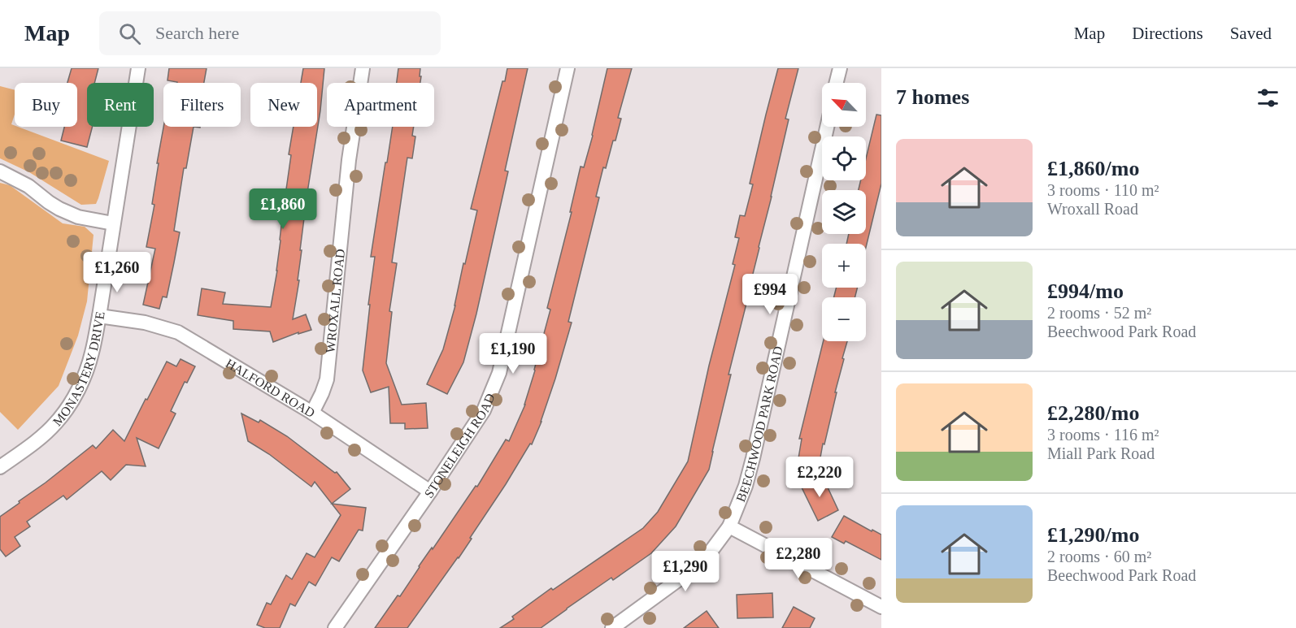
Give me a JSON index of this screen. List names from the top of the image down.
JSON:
{
  "streets": {
    "street": [
      "WROXALL ROAD",
      "MONASTERY DRIVE",
      "HALFORD ROAD",
      "BEECHWOOD PARK ROAD",
      "STONELEIGH ROAD"
    ]
  },
  "crossings": [
    ["WROXALL ROAD", "HALFORD ROAD"],
    ["MONASTERY DRIVE", "HALFORD ROAD"],
    ["HALFORD ROAD", "STONELEIGH ROAD"]
  ],
  "north": "top left",
  "page": {
    "header": "Map",
    "search": "Search here",
    "nav": ["Map", "Directions", "Saved"],
    "heading": "7 homes",
    "map_buttons": ["+", "−"],
    "chip": [
      "Buy",
      "Rent",
      "Filters",
      "New",
      "Apartment"
    ],
    "list": [
      {
        "name": "£1,860/mo",
        "note": "3 rooms · 110 m² · Wroxall Road"
      },
      {
        "name": "£994/mo",
        "note": "2 rooms · 52 m² · Beechwood Park Road"
      },
      {
        "name": "£2,280/mo",
        "note": "3 rooms · 116 m² · Miall Park Road"
      },
      {
        "name": "£1,290/mo",
        "note": "2 rooms · 60 m² · Beechwood Park Road"
      }
    ],
    "price": [
      "£1,860",
      "£1,260",
      "£994",
      "£1,190",
      "£2,220",
      "£2,280",
      "£1,290"
    ]
  }
}
